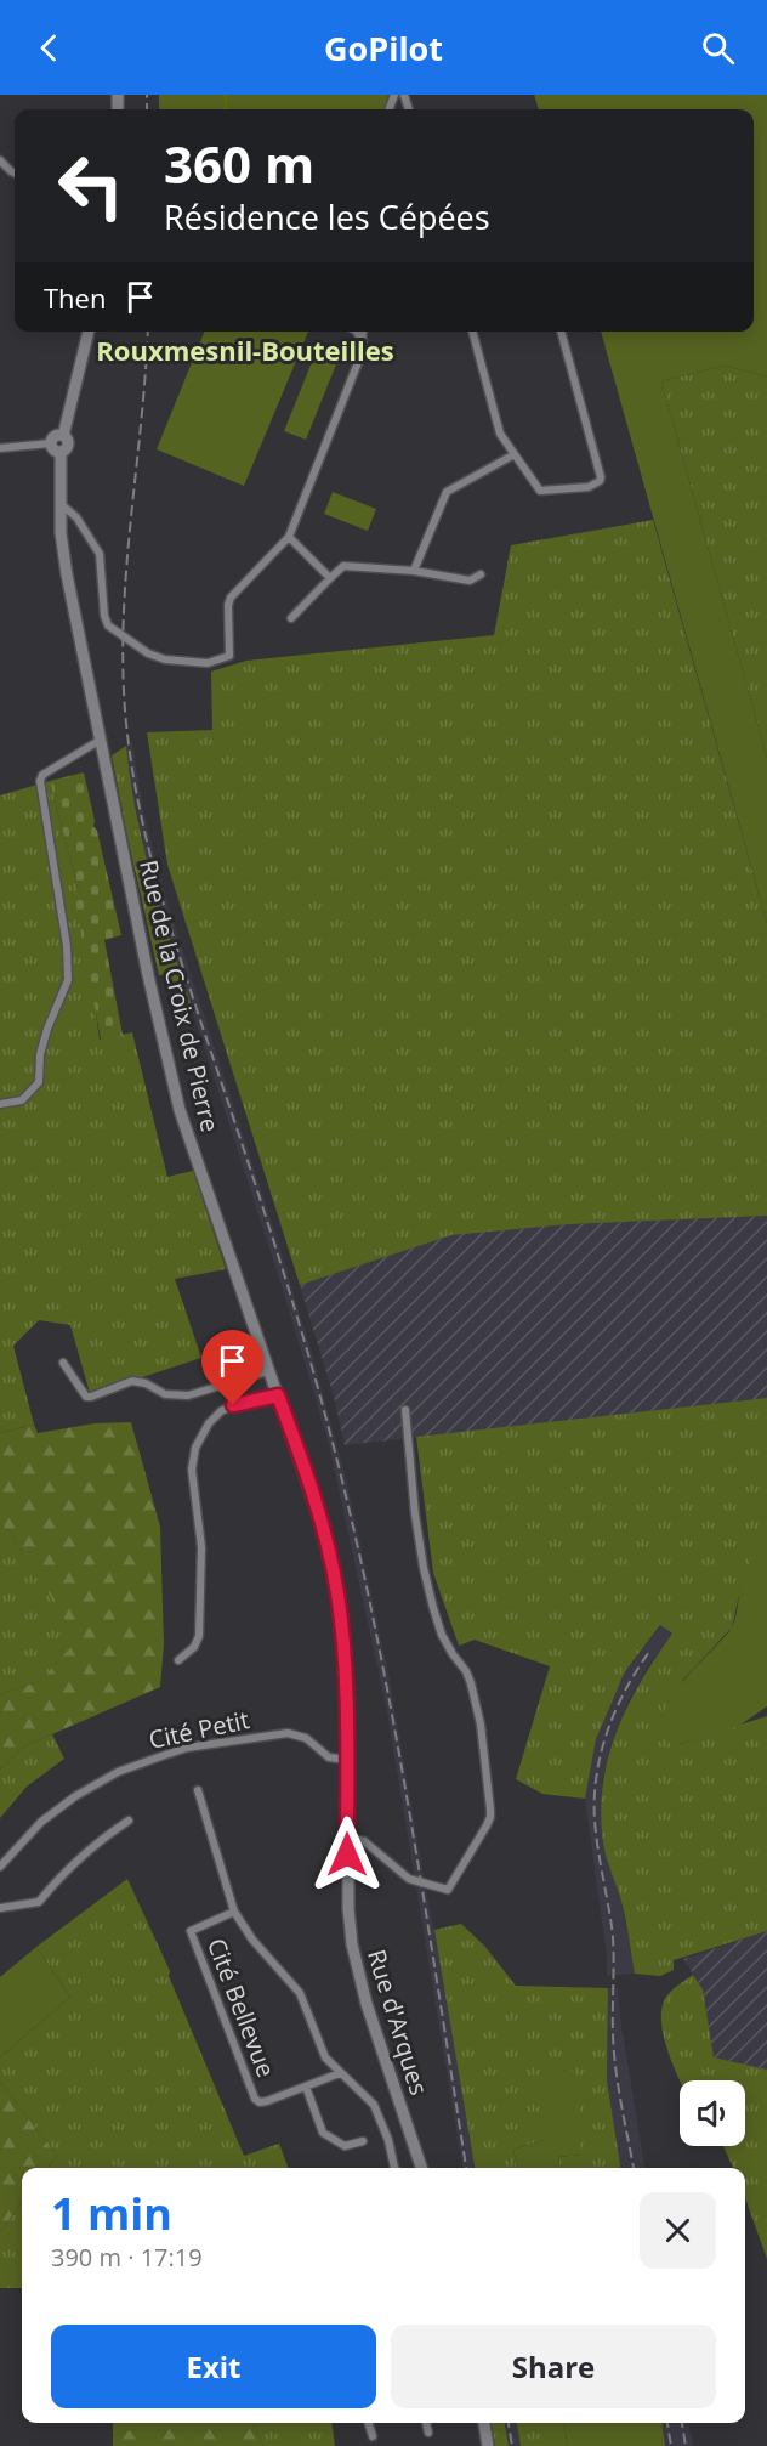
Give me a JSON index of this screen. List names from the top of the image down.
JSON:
{
  "streets": {
    "main road": ["Rue de la Croix de Pierre", "Rue d'Arques"],
    "street": ["Cité Petit", "Cité Bellevue"]
  },
  "crossings": [
    ["Rue de la Croix de Pierre", "Cité Petit"],
    ["Rue de la Croix de Pierre", "Rue d'Arques"]
  ],
  "districts": ["Rouxmesnil-Bouteilles"],
  "page": {
    "header": "GoPilot",
    "turn": ["360 m", "Résidence les Cépées"],
    "then": "Then",
    "heading": ["1 min", "390 m · 17:19"],
    "buttons": ["Exit", "Share"]
  }
}
